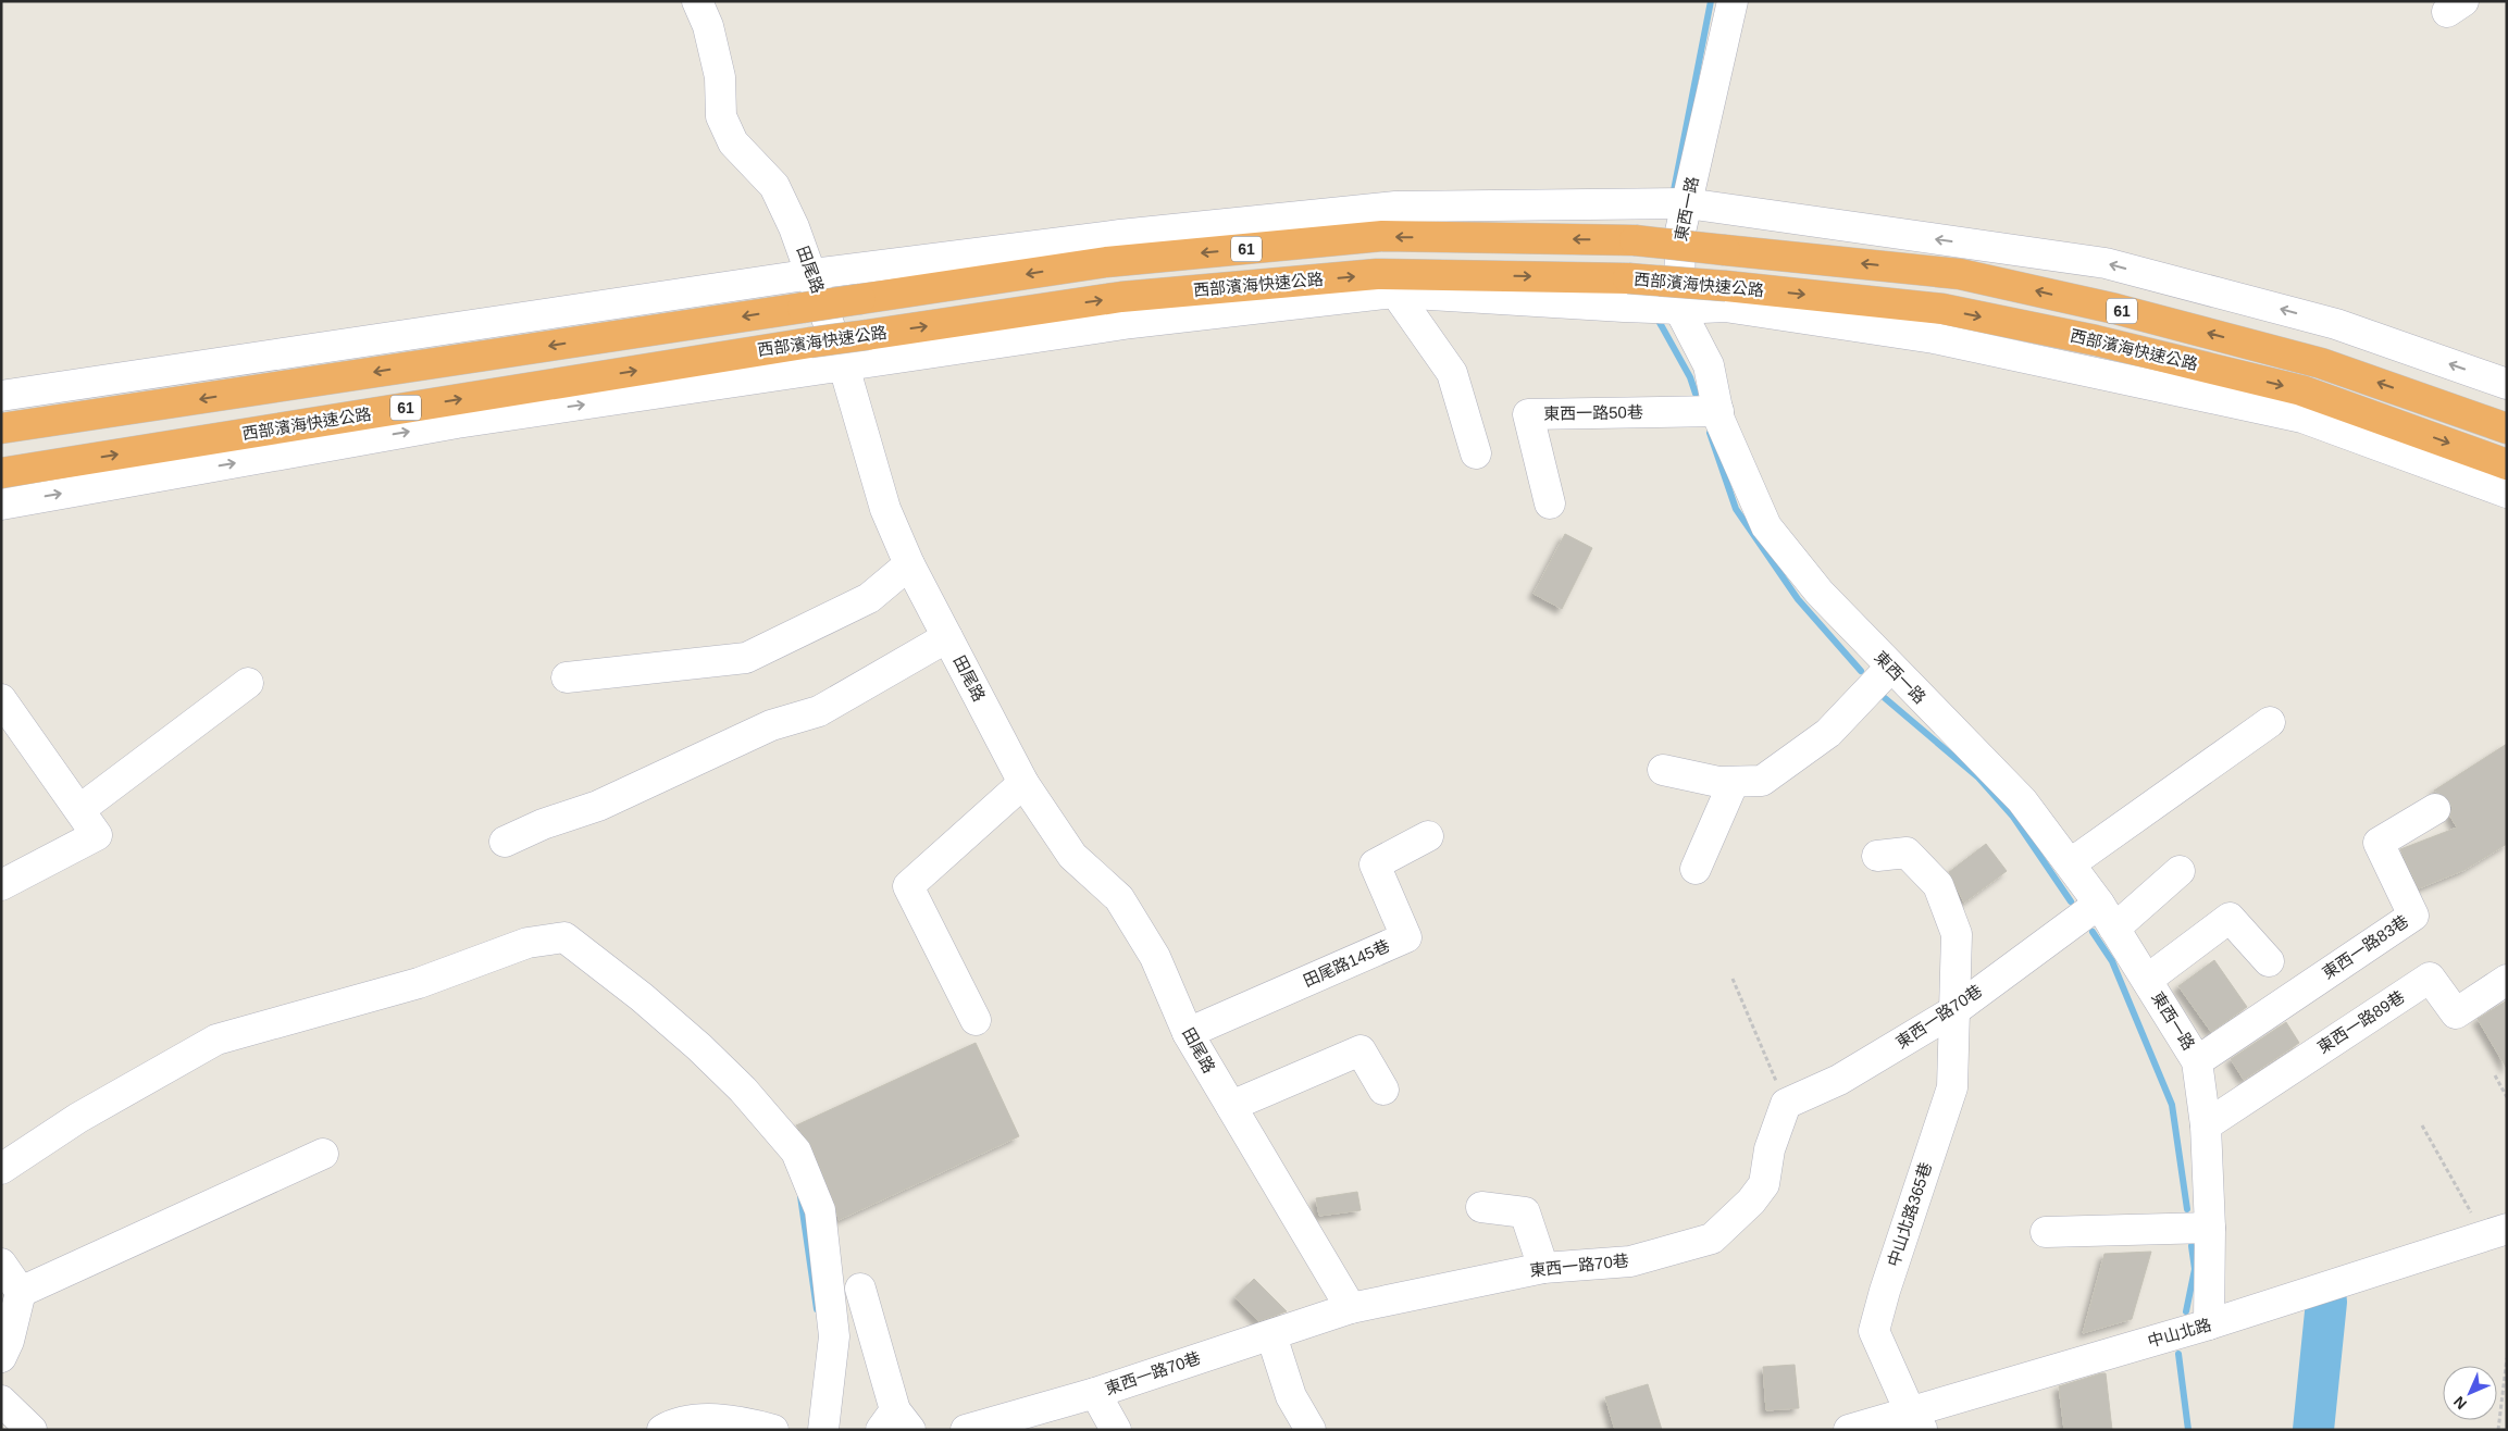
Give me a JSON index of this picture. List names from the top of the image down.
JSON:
{
  "streets": {
    "highway": ["61", "西部濱海快速公路"],
    "street": [
      "東西一路",
      "田尾路",
      "東西一路50巷",
      "東西一路83巷",
      "田尾路145巷",
      "東西一路70巷",
      "東西一路89巷",
      "中山北路365巷",
      "中山北路"
    ]
  },
  "crossings": [
    ["東西一路", "東西一路50巷"],
    ["東西一路", "東西一路83巷"],
    ["東西一路", "東西一路70巷"],
    ["東西一路", "東西一路89巷"],
    ["東西一路", "中山北路"],
    ["田尾路", "田尾路145巷"],
    ["田尾路", "東西一路70巷"],
    ["東西一路70巷", "中山北路365巷"],
    ["中山北路365巷", "中山北路"]
  ],
  "north": "bottom left"
}
